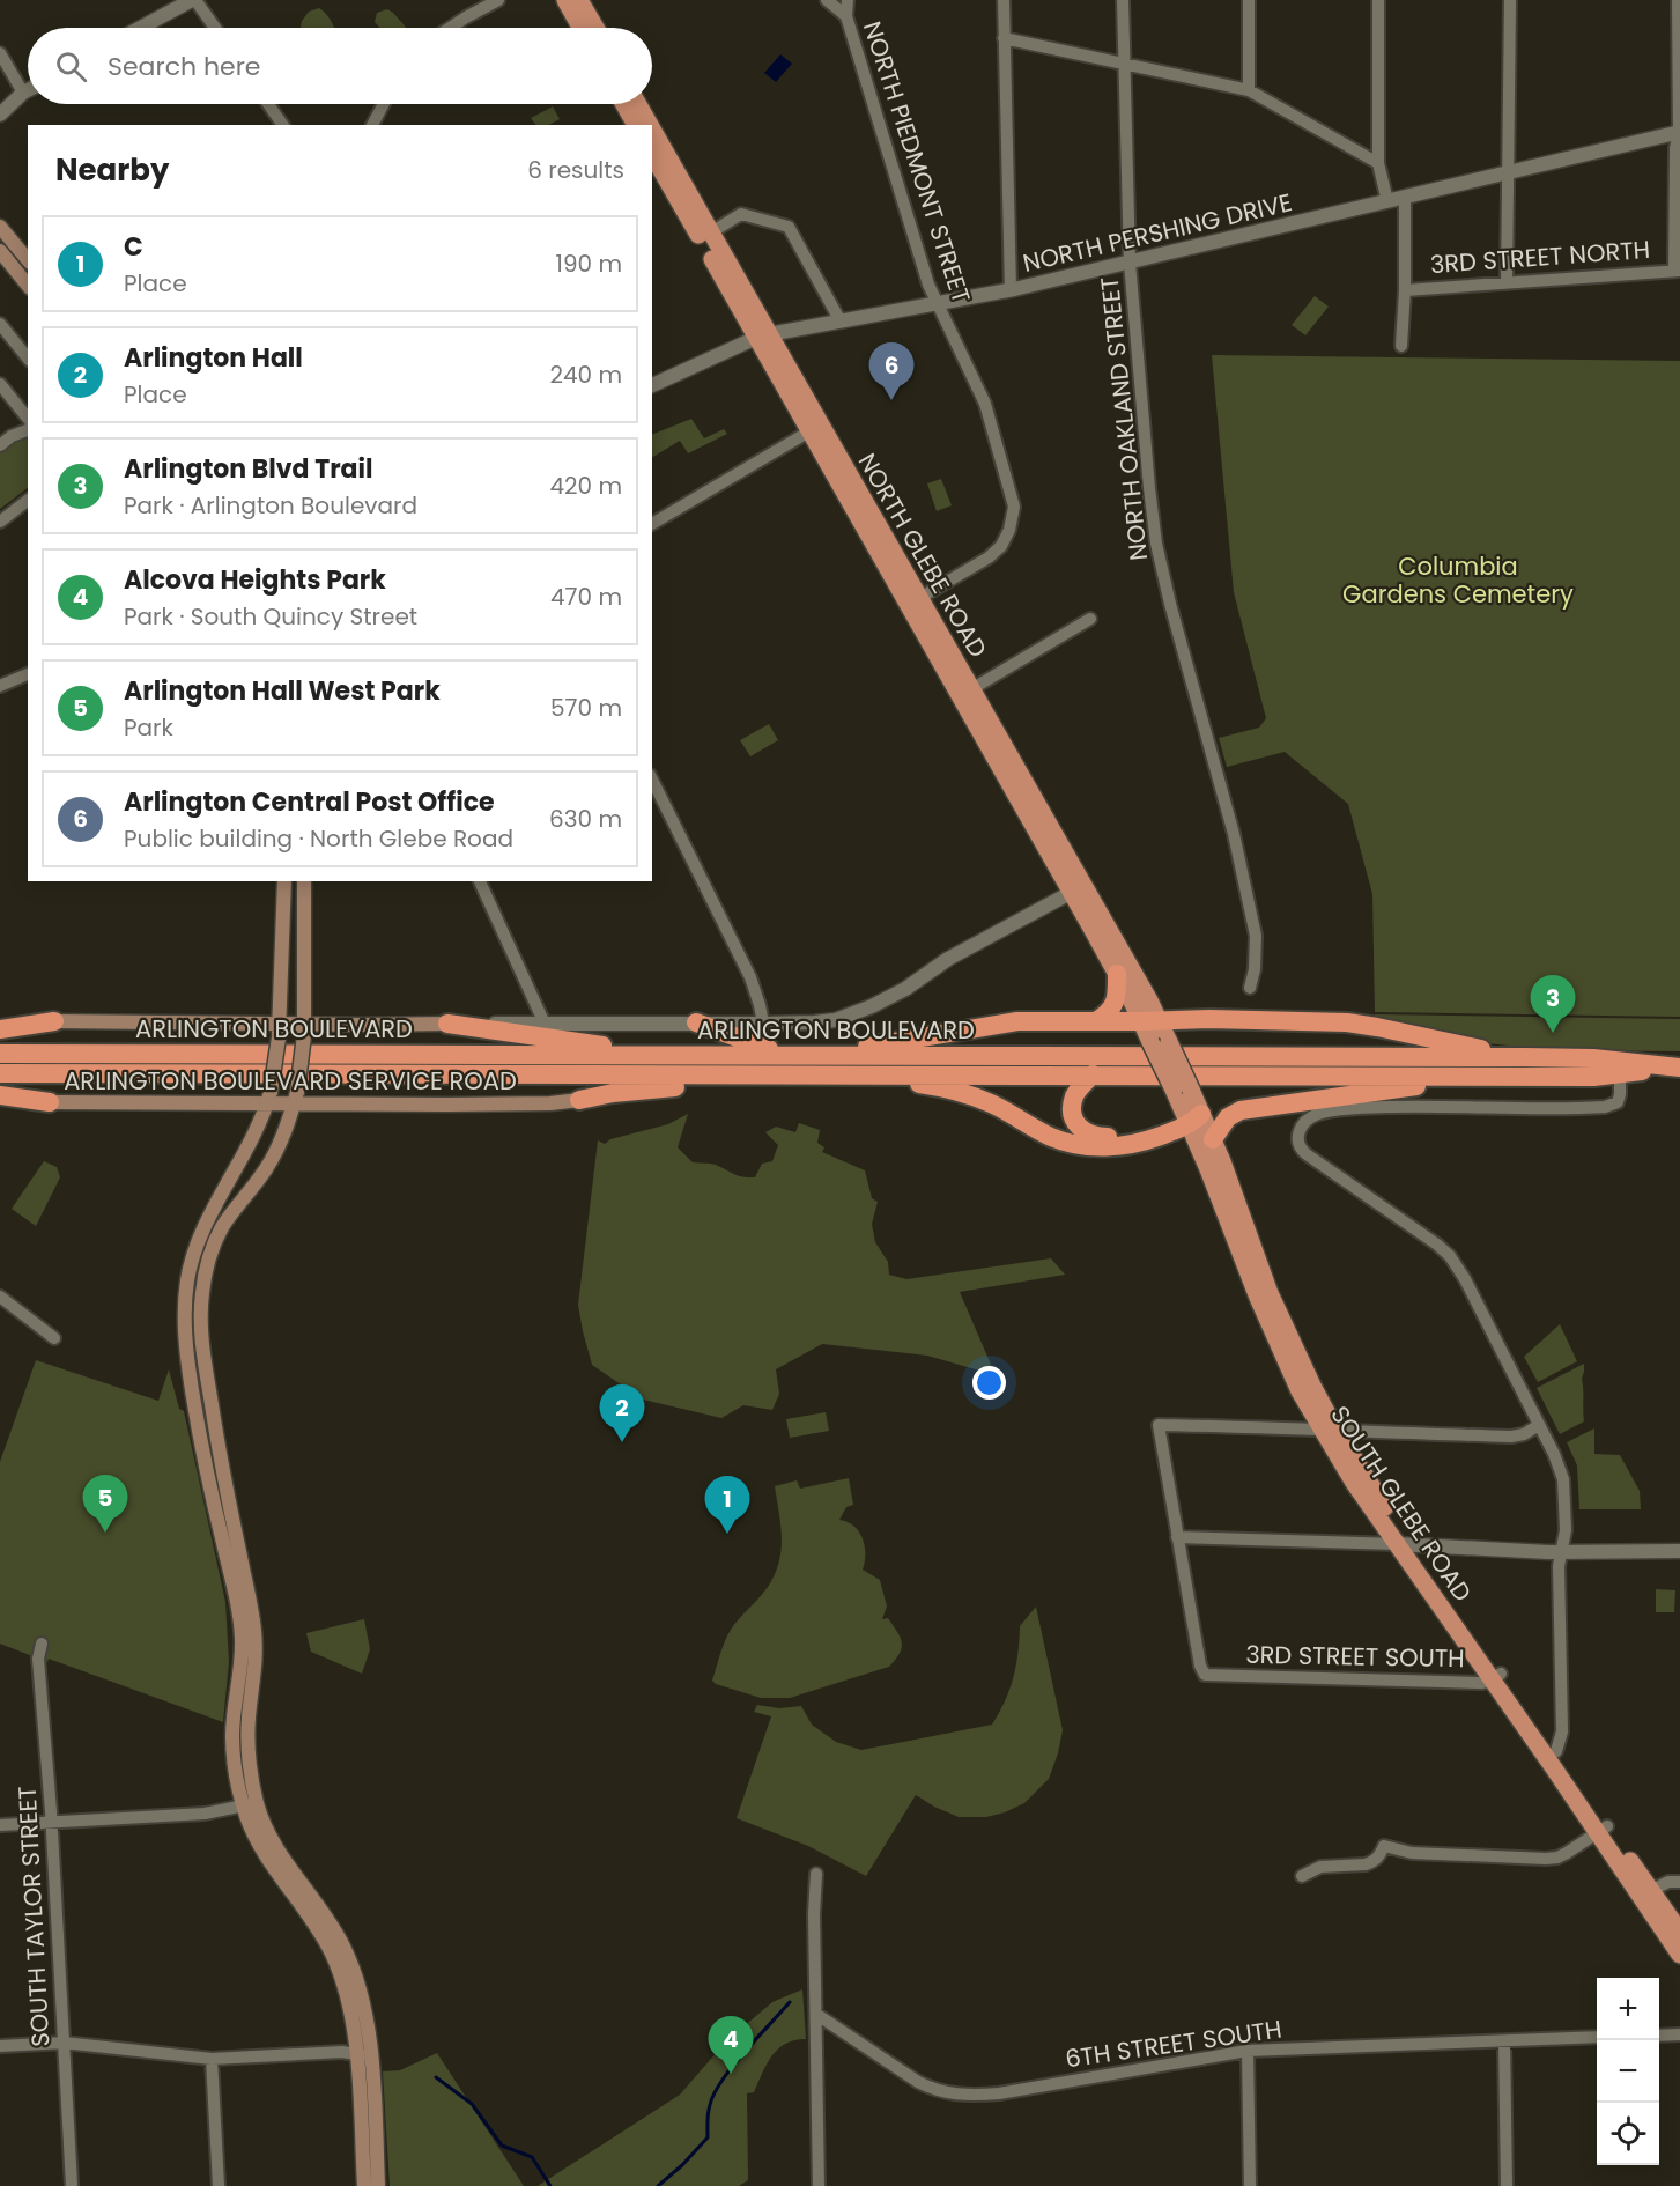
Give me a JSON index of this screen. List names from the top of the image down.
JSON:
{
  "streets": {
    "highway": ["ARLINGTON BOULEVARD"],
    "main road": ["NORTH GLEBE ROAD", "ARLINGTON BOULEVARD SERVICE ROAD", "SOUTH GLEBE ROAD"],
    "street": [
      "NORTH PIEDMONT STREET",
      "NORTH PERSHING DRIVE",
      "3RD STREET NORTH",
      "NORTH OAKLAND STREET",
      "3RD STREET SOUTH",
      "SOUTH TAYLOR STREET",
      "6TH STREET SOUTH"
    ]
  },
  "crossings": [
    ["NORTH PIEDMONT STREET", "NORTH PERSHING DRIVE"],
    ["NORTH PIEDMONT STREET", "NORTH GLEBE ROAD"],
    ["NORTH PERSHING DRIVE", "NORTH OAKLAND STREET"],
    ["NORTH PERSHING DRIVE", "NORTH GLEBE ROAD"],
    ["NORTH GLEBE ROAD", "SOUTH GLEBE ROAD"],
    ["SOUTH GLEBE ROAD", "3RD STREET SOUTH"]
  ],
  "parks": ["Columbia Gardens Cemetery"],
  "page": {
    "search": "Search here",
    "heading": ["Nearby", "6 results"],
    "list": [
      {
        "mark": "1",
        "name": "C",
        "note": "Place",
        "value": "190 m"
      },
      {
        "mark": "2",
        "name": "Arlington Hall",
        "note": "Place",
        "value": "240 m"
      },
      {
        "mark": "3",
        "name": "Arlington Blvd Trail",
        "note": "Park · Arlington Boulevard",
        "value": "420 m"
      },
      {
        "mark": "4",
        "name": "Alcova Heights Park",
        "note": "Park · South Quincy Street",
        "value": "470 m"
      },
      {
        "mark": "5",
        "name": "Arlington Hall West Park",
        "note": "Park",
        "value": "570 m"
      },
      {
        "mark": "6",
        "name": "Arlington Central Post Office",
        "note": "Public building · North Glebe Road",
        "value": "630 m"
      }
    ],
    "pins": [
      "6",
      "3",
      "2",
      "5",
      "1",
      "4"
    ],
    "map_buttons": ["+", "−"]
  }
}
